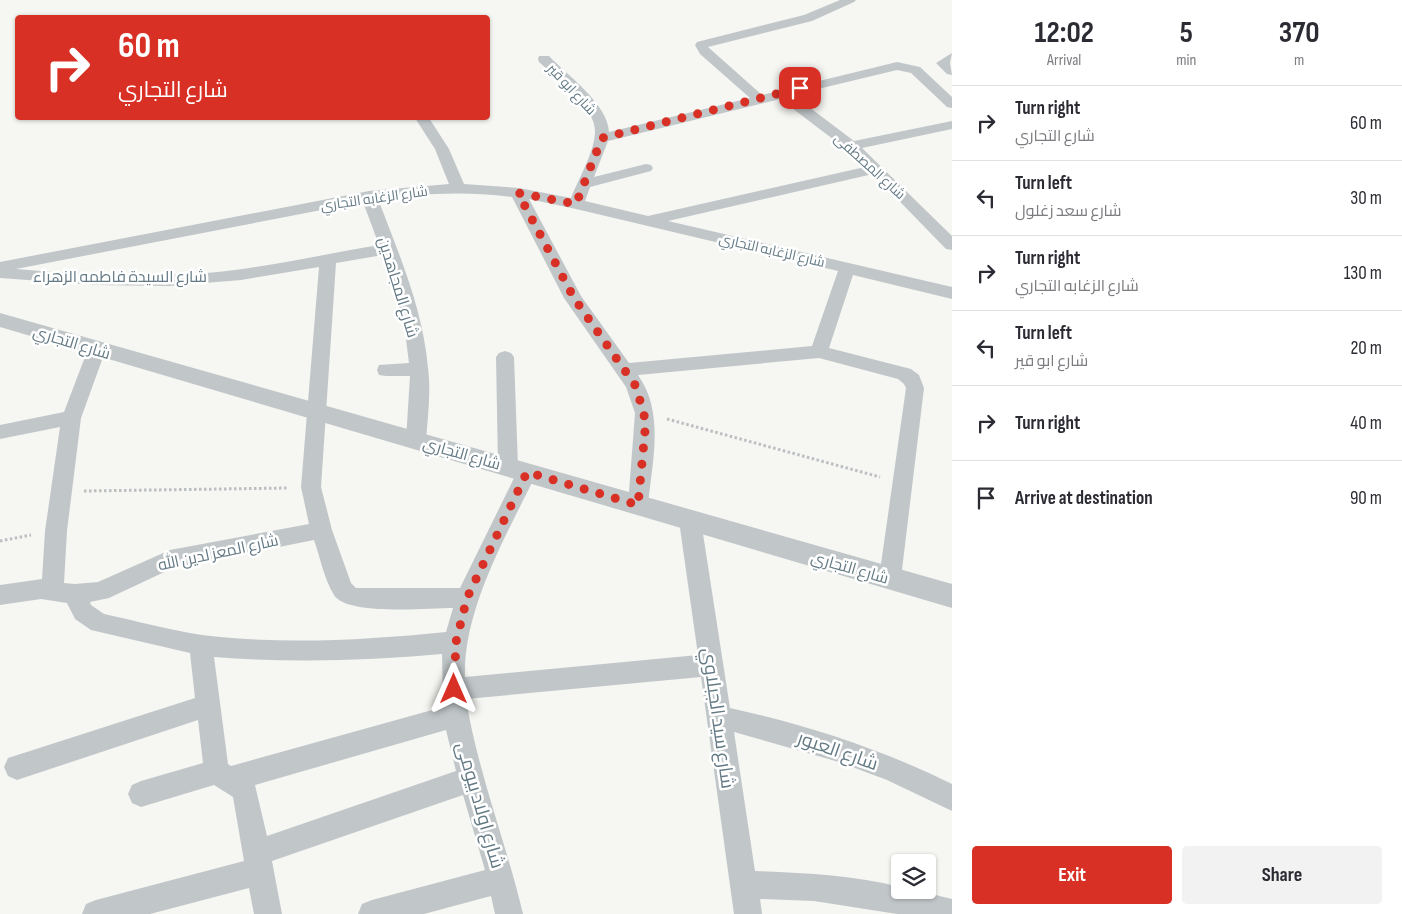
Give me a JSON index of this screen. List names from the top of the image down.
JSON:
{
  "streets": {
    "street": [
      "شارع ابو قير",
      "شارع المصطفى",
      "شارع الزغابه التجاري",
      "شارع السيدة فاطمه الزهراء",
      "شارع المجاهدين",
      "شارع التجاري",
      "شارع المعز لدين الله",
      "شارع سيد الجبلاوي",
      "شارع العبور",
      "شارع اولاد بيومى"
    ]
  },
  "crossings": [
    ["شارع الزغابه التجاري", "شارع المجاهدين"],
    ["شارع السيدة فاطمه الزهراء", "شارع المجاهدين"],
    ["شارع المجاهدين", "شارع التجاري"],
    ["شارع التجاري", "شارع سيد الجبلاوي"],
    ["شارع التجاري", "شارع اولاد بيومى"],
    ["شارع سيد الجبلاوي", "شارع العبور"]
  ],
  "page": {
    "eta": [
      "12:02",
      "Arrival",
      "5",
      "min",
      "370",
      "m"
    ],
    "turn": ["60 m", "شارع التجاري"],
    "list": [
      {
        "name": "Turn right",
        "note": "شارع التجاري",
        "value": "60 m"
      },
      {
        "name": "Turn left",
        "note": "شارع سعد زغلول",
        "value": "30 m"
      },
      {
        "name": "Turn right",
        "note": "شارع الزغابه التجاري",
        "value": "130 m"
      },
      {
        "name": "Turn left",
        "note": "شارع ابو قير",
        "value": "20 m"
      },
      {
        "name": "Turn right",
        "value": "40 m"
      },
      {
        "name": "Arrive at destination",
        "value": "90 m"
      }
    ],
    "buttons": ["Exit", "Share"]
  }
}
